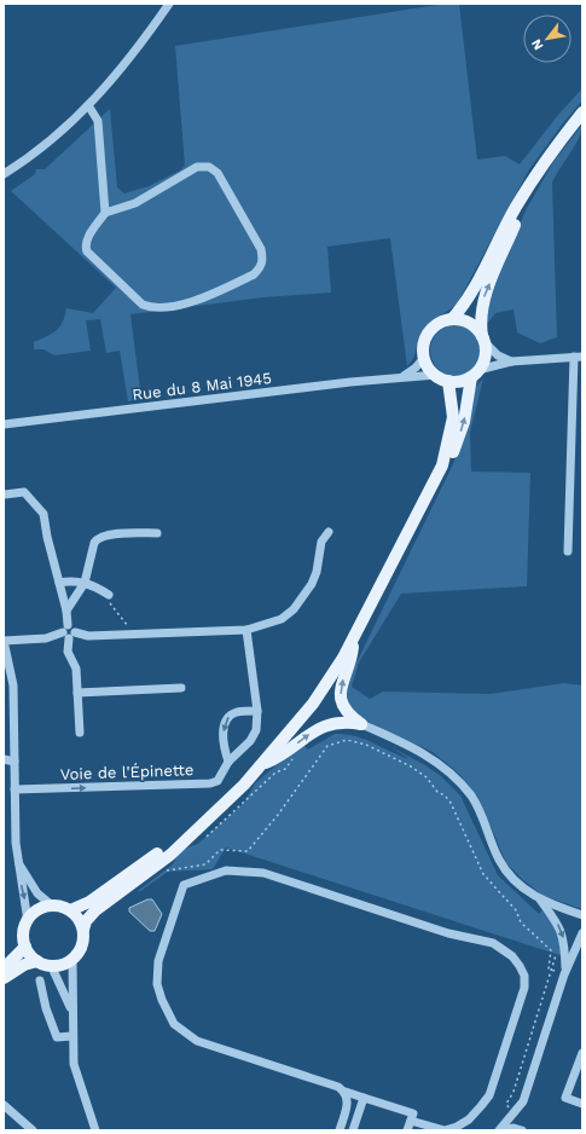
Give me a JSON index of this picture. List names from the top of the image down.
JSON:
{
  "streets": {
    "street": ["Rue du 8 Mai 1945", "Voie de l'Épinette"]
  },
  "one_way": ["Voie de l'Épinette"],
  "north": "bottom left"
}
